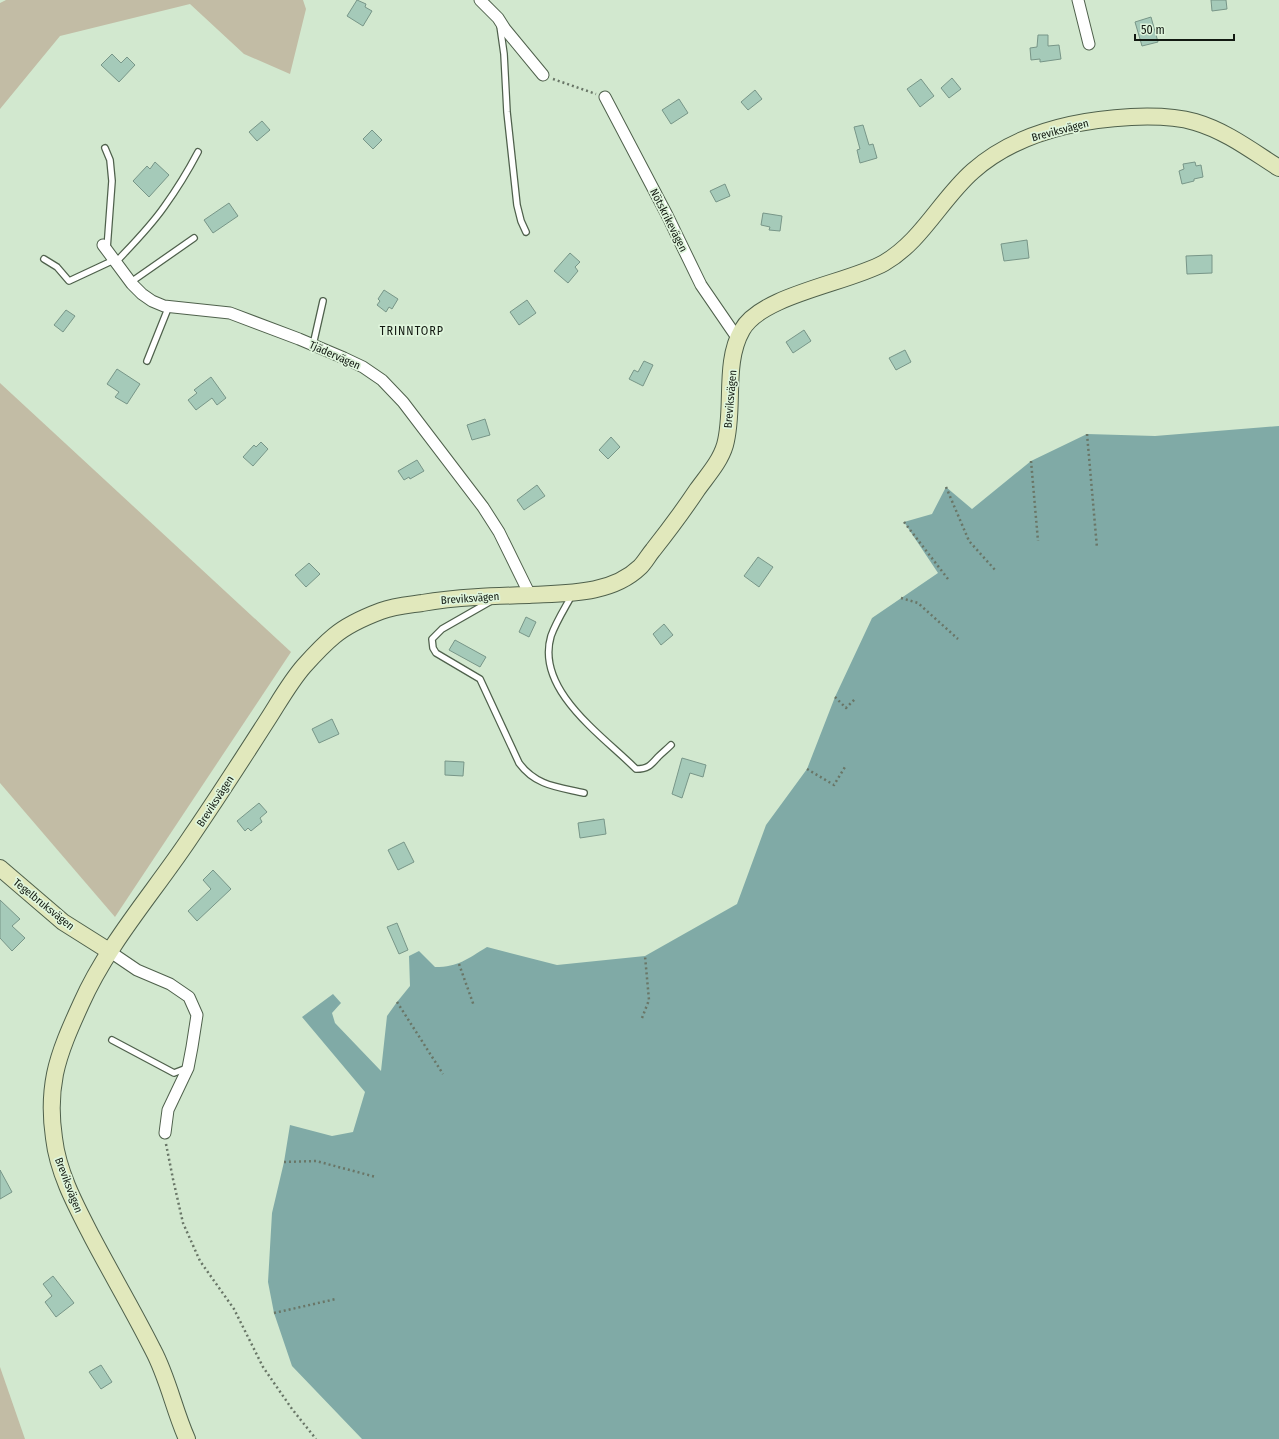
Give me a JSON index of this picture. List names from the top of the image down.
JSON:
{
  "streets": {
    "main road": ["Breviksvägen", "Tegelbruksvägen"],
    "street": ["Nötskrikevägen", "Tjädervägen"]
  },
  "crossings": [
    ["Breviksvägen", "Nötskrikevägen"],
    ["Breviksvägen", "Tjädervägen"],
    ["Breviksvägen", "Tegelbruksvägen"]
  ],
  "districts": ["TRINNTORP"],
  "scale_bar": "50 m"
}
